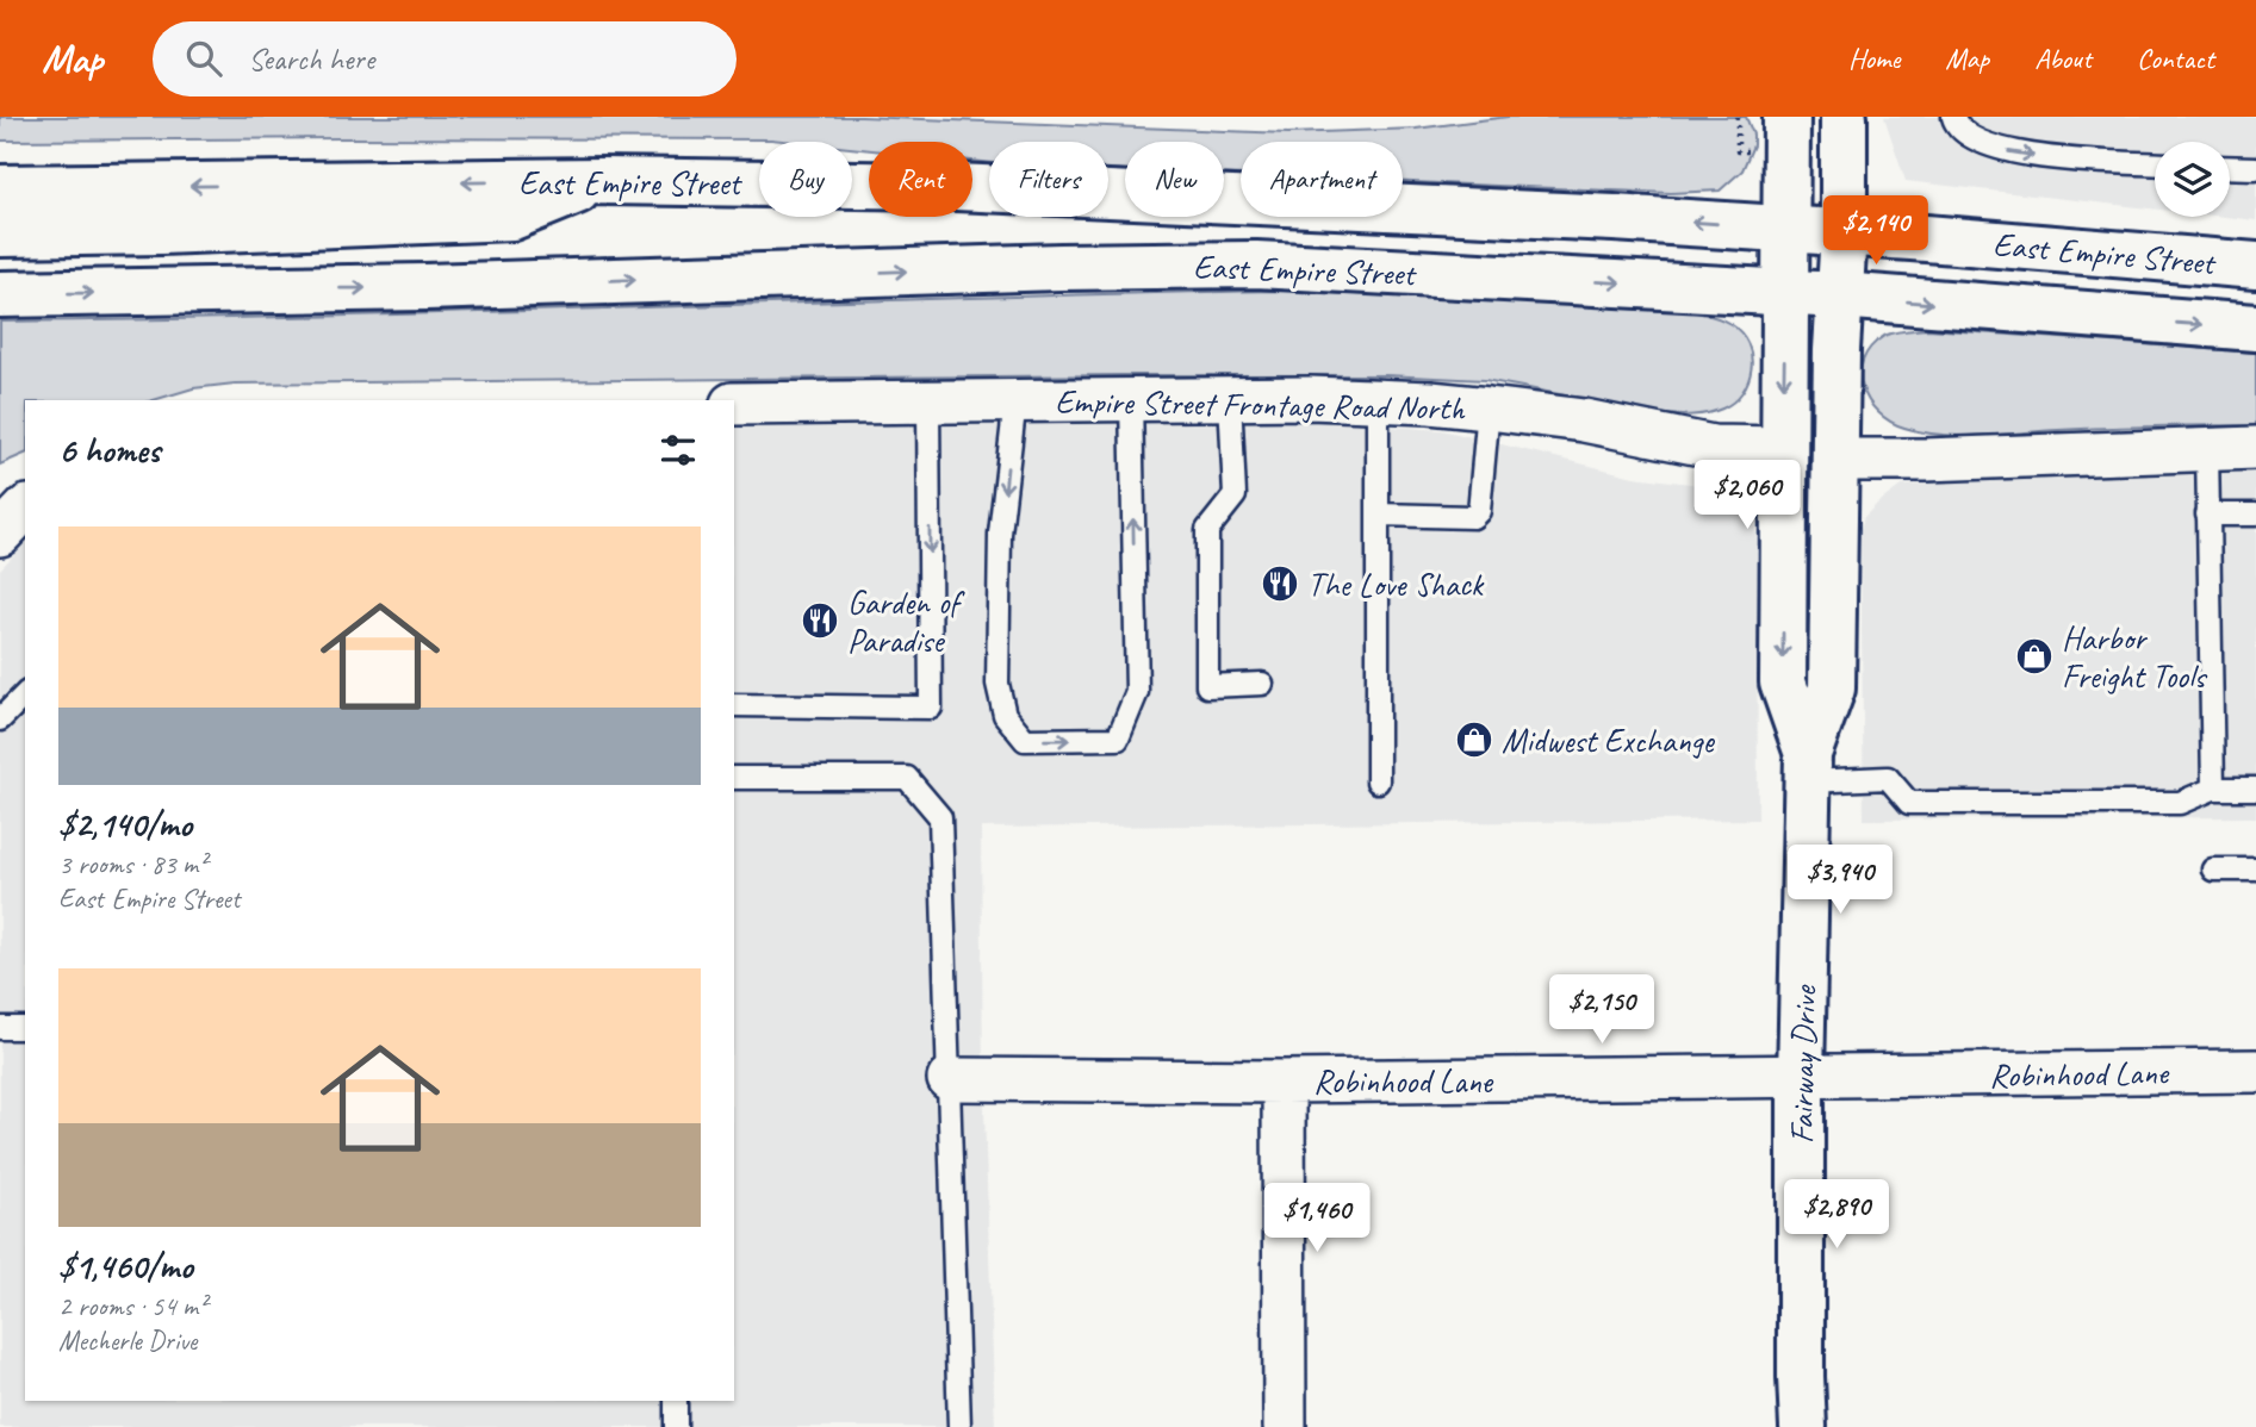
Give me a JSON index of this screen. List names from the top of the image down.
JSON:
{
  "streets": {
    "main road": ["East Empire Street", "Fairway Drive"],
    "street": ["Empire Street Frontage Road North", "Robinhood Lane"]
  },
  "crossings": [
    ["East Empire Street", "Fairway Drive"],
    ["Empire Street Frontage Road North", "Fairway Drive"],
    ["Fairway Drive", "Robinhood Lane"]
  ],
  "places": {
    "restaurant": ["The Love Shack", "Garden of Paradise"],
    "shop": ["Harbor Freight Tools", "Midwest Exchange"]
  },
  "page": {
    "header": "Map",
    "search": "Search here",
    "nav": [
      "Home",
      "Map",
      "About",
      "Contact"
    ],
    "chip": [
      "Buy",
      "Rent",
      "Filters",
      "New",
      "Apartment"
    ],
    "price": [
      "$2,140",
      "$2,060",
      "$3,940",
      "$2,150",
      "$2,890",
      "$1,460"
    ],
    "heading": "6 homes",
    "list": [
      {
        "name": "$2,140/mo",
        "note": "3 rooms · 83 m² · East Empire Street"
      },
      {
        "name": "$1,460/mo",
        "note": "2 rooms · 54 m² · Mecherle Drive"
      }
    ]
  }
}
